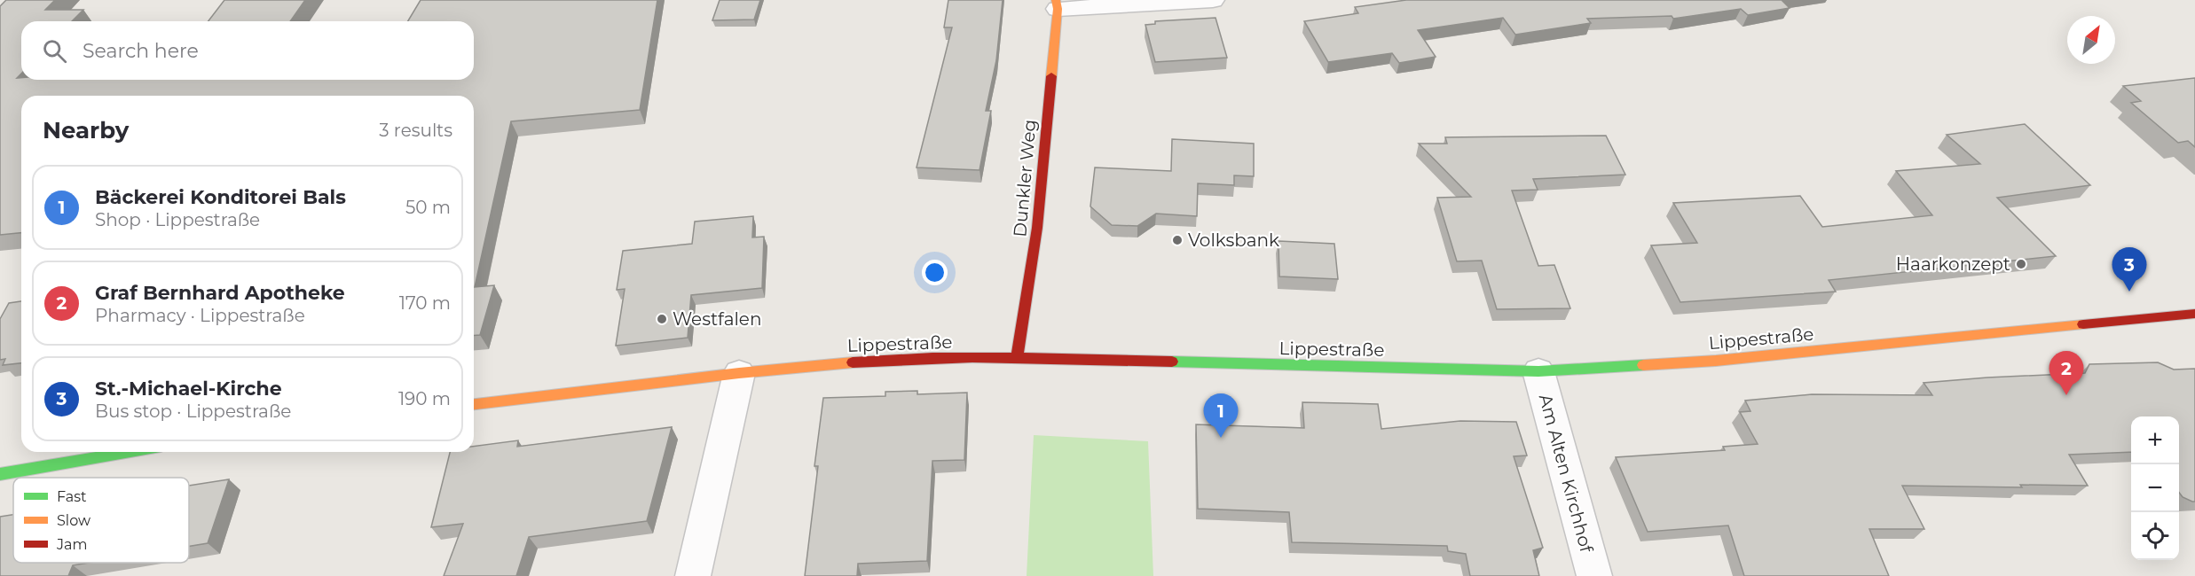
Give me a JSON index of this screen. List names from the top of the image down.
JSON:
{
  "streets": {
    "main road": ["Dunkler Weg", "Lippestraße"],
    "street": ["Am Alten Kirchhof"]
  },
  "crossings": [
    ["Dunkler Weg", "Lippestraße"],
    ["Lippestraße", "Am Alten Kirchhof"]
  ],
  "places": ["Volksbank", "Haarkonzept", "Westfalen"],
  "legend": ["Fast", "Slow", "Jam"],
  "north": "top right",
  "page": {
    "search": "Search here",
    "heading": ["Nearby", "3 results"],
    "list": [
      {
        "mark": "1",
        "name": "Bäckerei Konditorei Bals",
        "note": "Shop · Lippestraße",
        "value": "50 m"
      },
      {
        "mark": "2",
        "name": "Graf Bernhard Apotheke",
        "note": "Pharmacy · Lippestraße",
        "value": "170 m"
      },
      {
        "mark": "3",
        "name": "St.-Michael-Kirche",
        "note": "Bus stop · Lippestraße",
        "value": "190 m"
      }
    ],
    "pins": ["3", "2", "1"],
    "map_buttons": ["+", "−"]
  }
}
